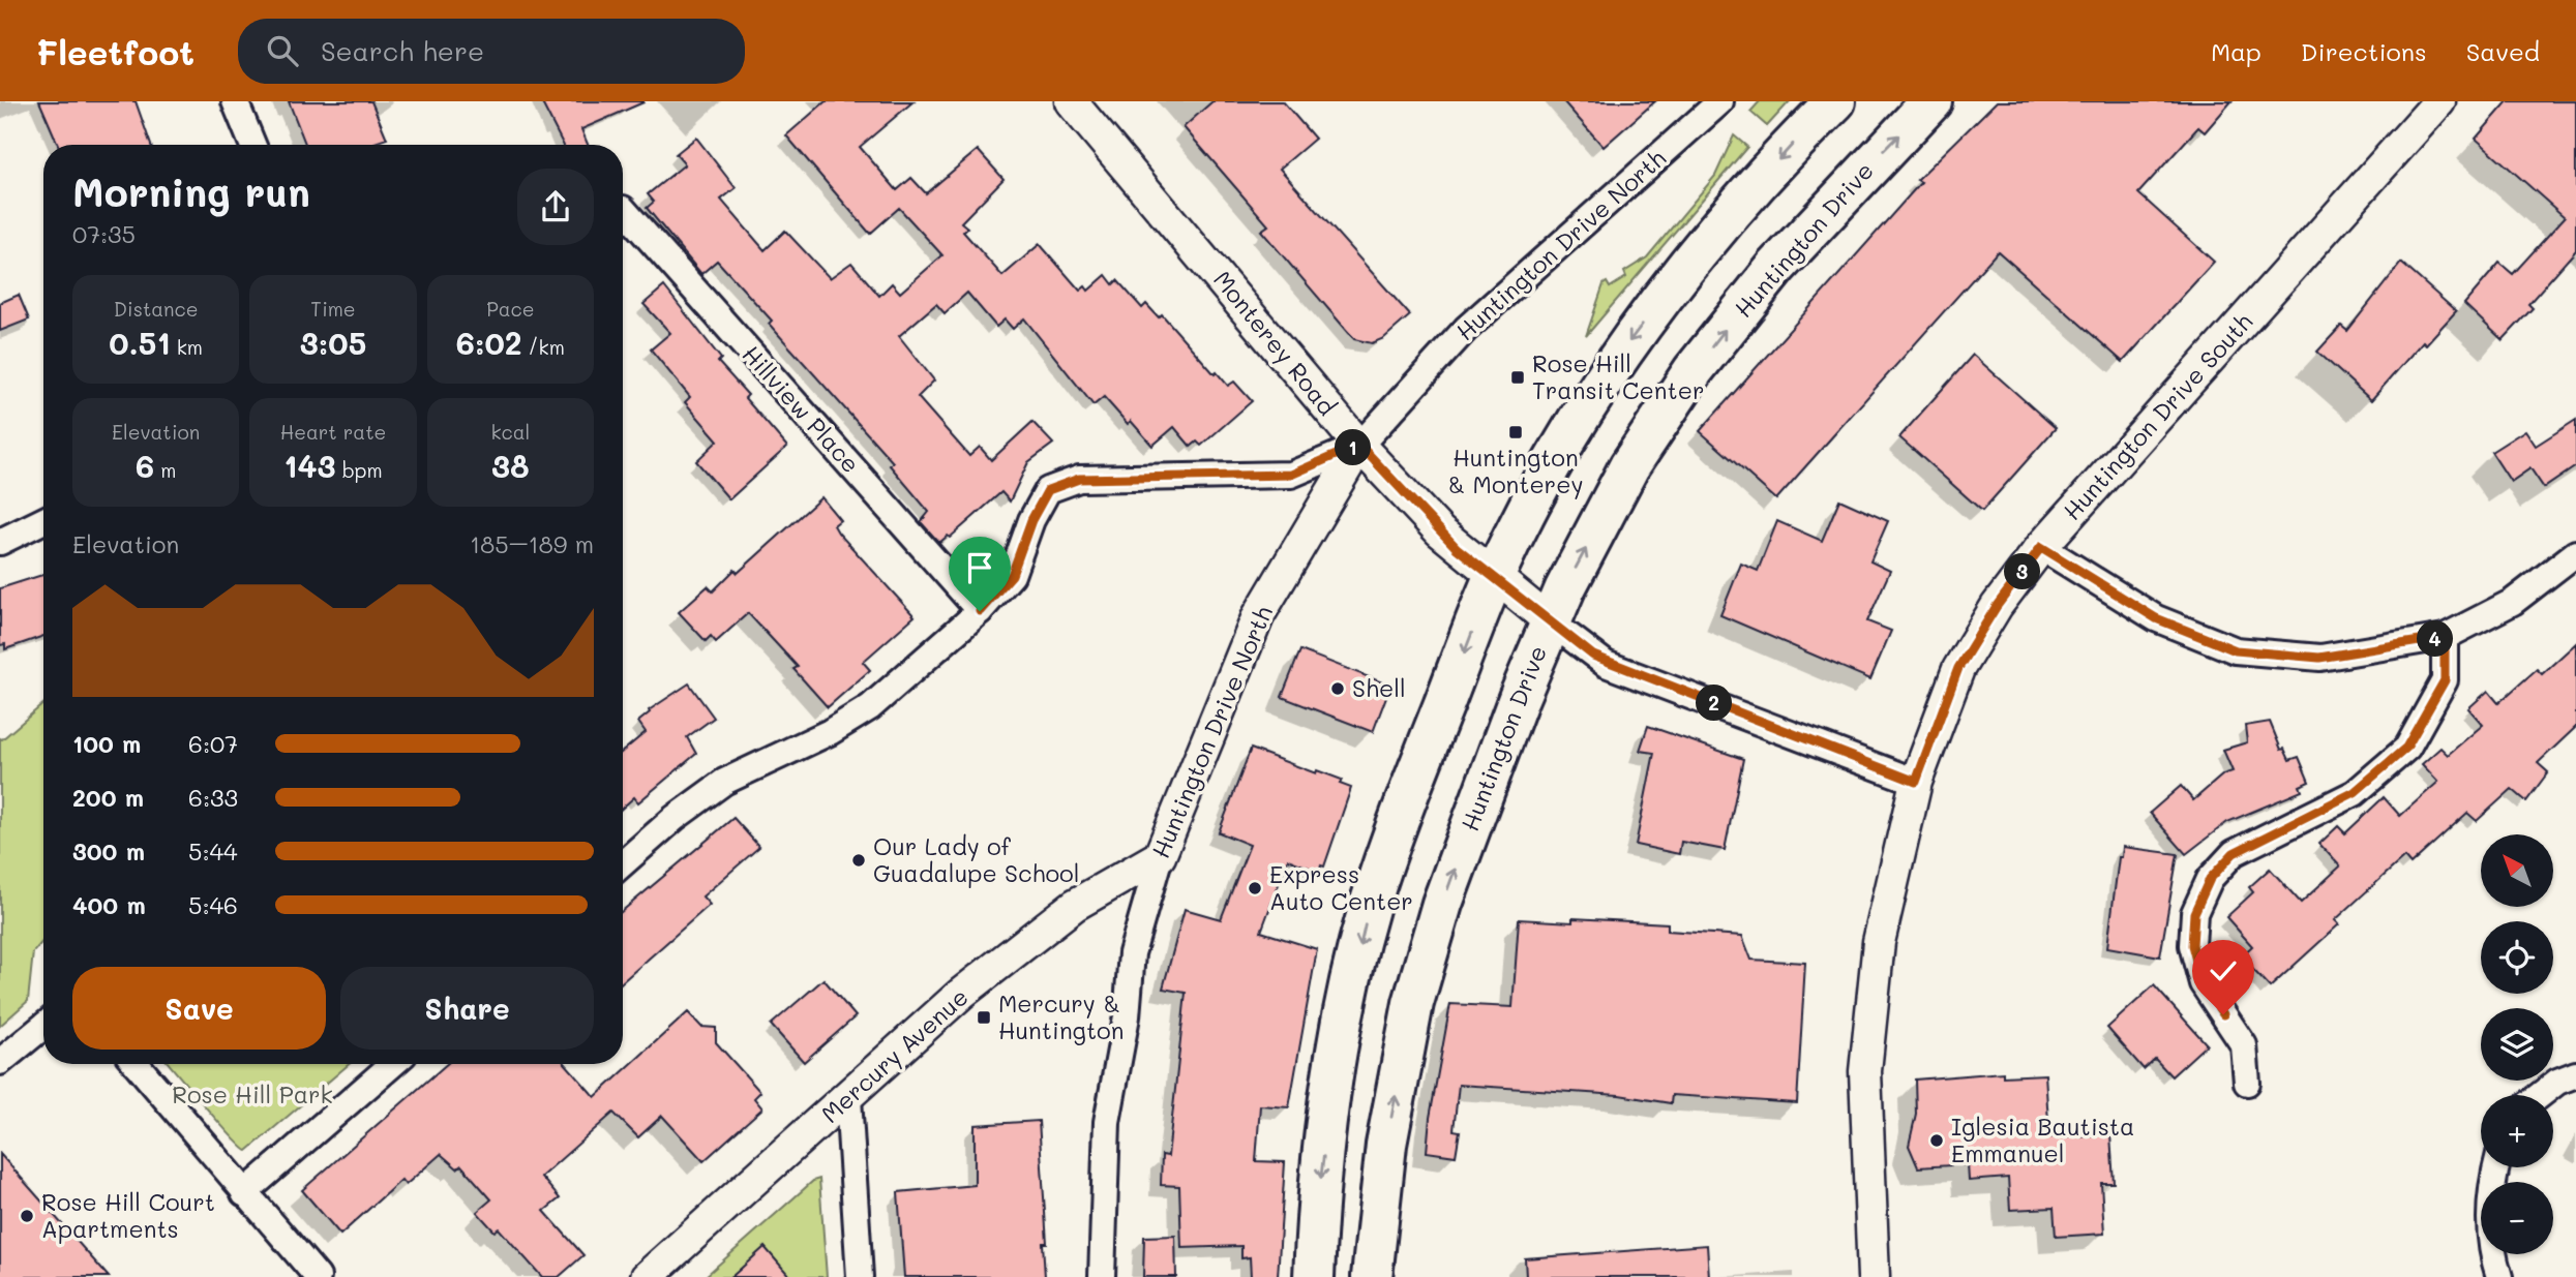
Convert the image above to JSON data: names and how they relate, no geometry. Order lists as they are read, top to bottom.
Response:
{
  "streets": {
    "main road": ["Huntington Drive"],
    "street": [
      "Huntington Drive North",
      "Monterey Road",
      "Hillview Place",
      "Huntington Drive South",
      "Mercury Avenue"
    ]
  },
  "crossings": [
    ["Huntington Drive", "Monterey Road"],
    ["Huntington Drive North", "Monterey Road"],
    ["Huntington Drive North", "Mercury Avenue"],
    ["Monterey Road", "Huntington Drive South"]
  ],
  "parks": ["Rose Hill Park"],
  "places": {
    "transit": ["Rose Hill Transit Center", "Huntington & Monterey", "Mercury & Huntington"],
    "other": [
      "Shell",
      "Our Lady of Guadalupe School",
      "Express Auto Center",
      "Iglesia Bautista Emmanuel",
      "Rose Hill Court Apartments"
    ]
  },
  "north": "top left",
  "page": {
    "header": "Fleetfoot",
    "search": "Search here",
    "nav": ["Map", "Directions", "Saved"],
    "heading": ["Morning run", "07:35"],
    "stats": [
      ["Distance", "0.51 km"],
      ["Time", "3:05"],
      ["Pace", "6:02 /km"],
      ["Elevation", "6 m"],
      ["Heart rate", "143 bpm"],
      ["kcal", "38"]
    ],
    "pins": [
      "1",
      "3",
      "4",
      "2"
    ],
    "chart": ["Elevation", "185–189 m"],
    "list": [
      {
        "name": "100 m",
        "note": "6:07"
      },
      {
        "name": "200 m",
        "note": "6:33"
      },
      {
        "name": "300 m",
        "note": "5:44"
      },
      {
        "name": "400 m",
        "note": "5:46"
      }
    ],
    "map_buttons": ["+", "−"],
    "buttons": ["Save", "Share"]
  }
}
